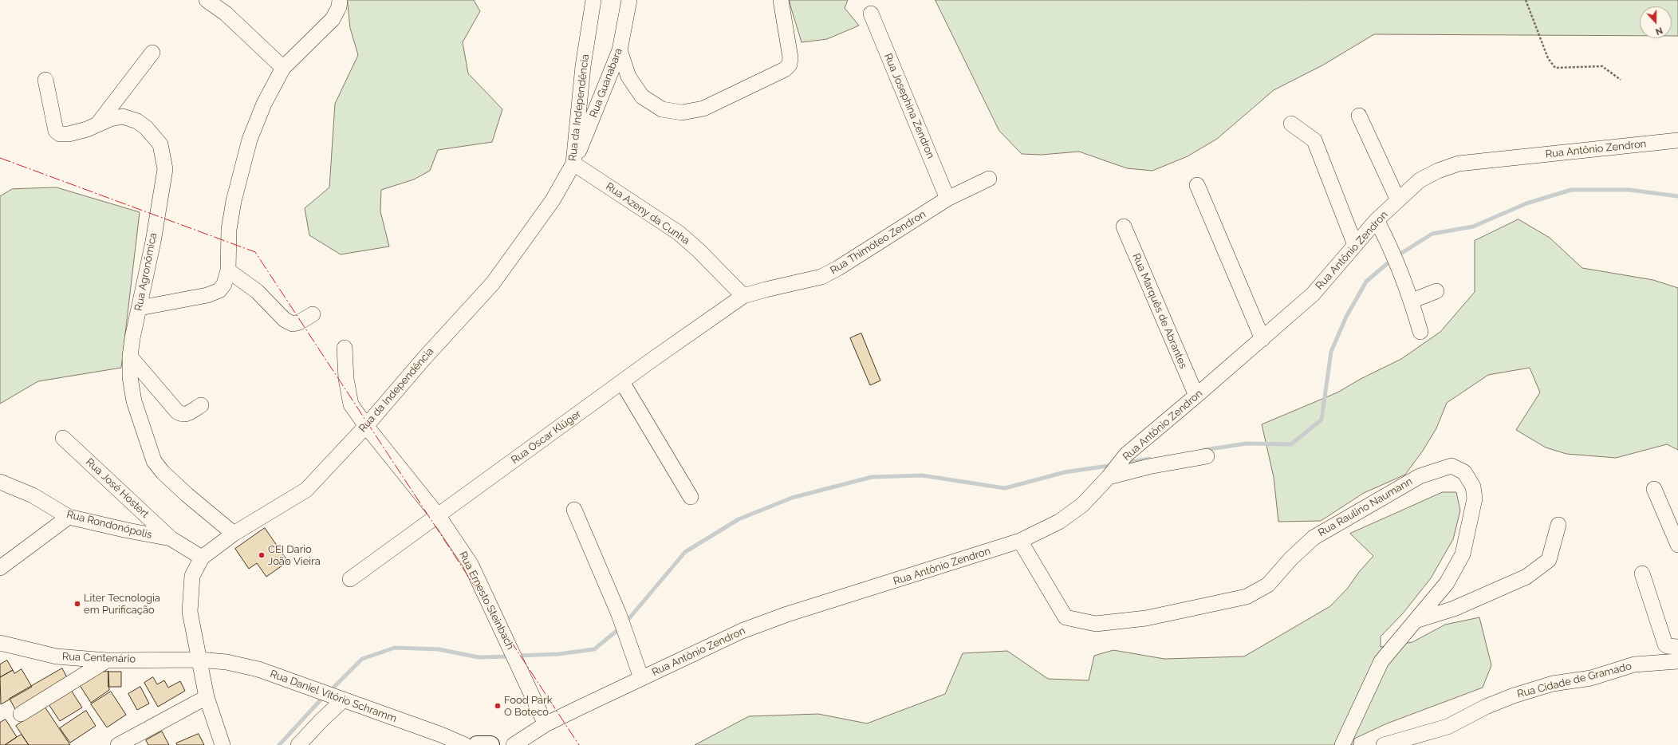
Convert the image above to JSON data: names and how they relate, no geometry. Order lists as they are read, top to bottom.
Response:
{
  "streets": {
    "street": [
      "Rua Guanabara",
      "Rua Josephina Zendron",
      "Rua da Independência",
      "Rua Antônio Zendron",
      "Rua Azeny da Cunha",
      "Rua Thimóteo Zendron",
      "Rua Agronômica",
      "Rua Marquês de Abrantes",
      "Rua Oscar Klüger",
      "Rua José Hostert",
      "Rua Raulino Naumann",
      "Rua Rondonópolis",
      "Rua Ernesto Steinbach",
      "Rua Centenário",
      "Rua Cidade de Gramado",
      "Rua Daniel Vitório Schramm"
    ]
  },
  "crossings": [
    ["Rua Guanabara", "Rua da Independência"],
    ["Rua Guanabara", "Rua Azeny da Cunha"],
    ["Rua Josephina Zendron", "Rua Thimóteo Zendron"],
    ["Rua da Independência", "Rua Azeny da Cunha"],
    ["Rua da Independência", "Rua Agronômica"],
    ["Rua da Independência", "Rua Rondonópolis"],
    ["Rua da Independência", "Rua Ernesto Steinbach"],
    ["Rua da Independência", "Rua Centenário"],
    ["Rua da Independência", "Rua Daniel Vitório Schramm"],
    ["Rua Antônio Zendron", "Rua Marquês de Abrantes"],
    ["Rua Antônio Zendron", "Rua Raulino Naumann"],
    ["Rua Antônio Zendron", "Rua Ernesto Steinbach"],
    ["Rua Azeny da Cunha", "Rua Thimóteo Zendron"],
    ["Rua Azeny da Cunha", "Rua Oscar Klüger"],
    ["Rua Thimóteo Zendron", "Rua Oscar Klüger"],
    ["Rua Oscar Klüger", "Rua Ernesto Steinbach"],
    ["Rua José Hostert", "Rua Rondonópolis"],
    ["Rua Centenário", "Rua Daniel Vitório Schramm"]
  ],
  "places": ["CEI Dario João Vieira", "Liter Tecnologia em Purificação", "Food Park O Boteco"],
  "north": "bottom"
}
